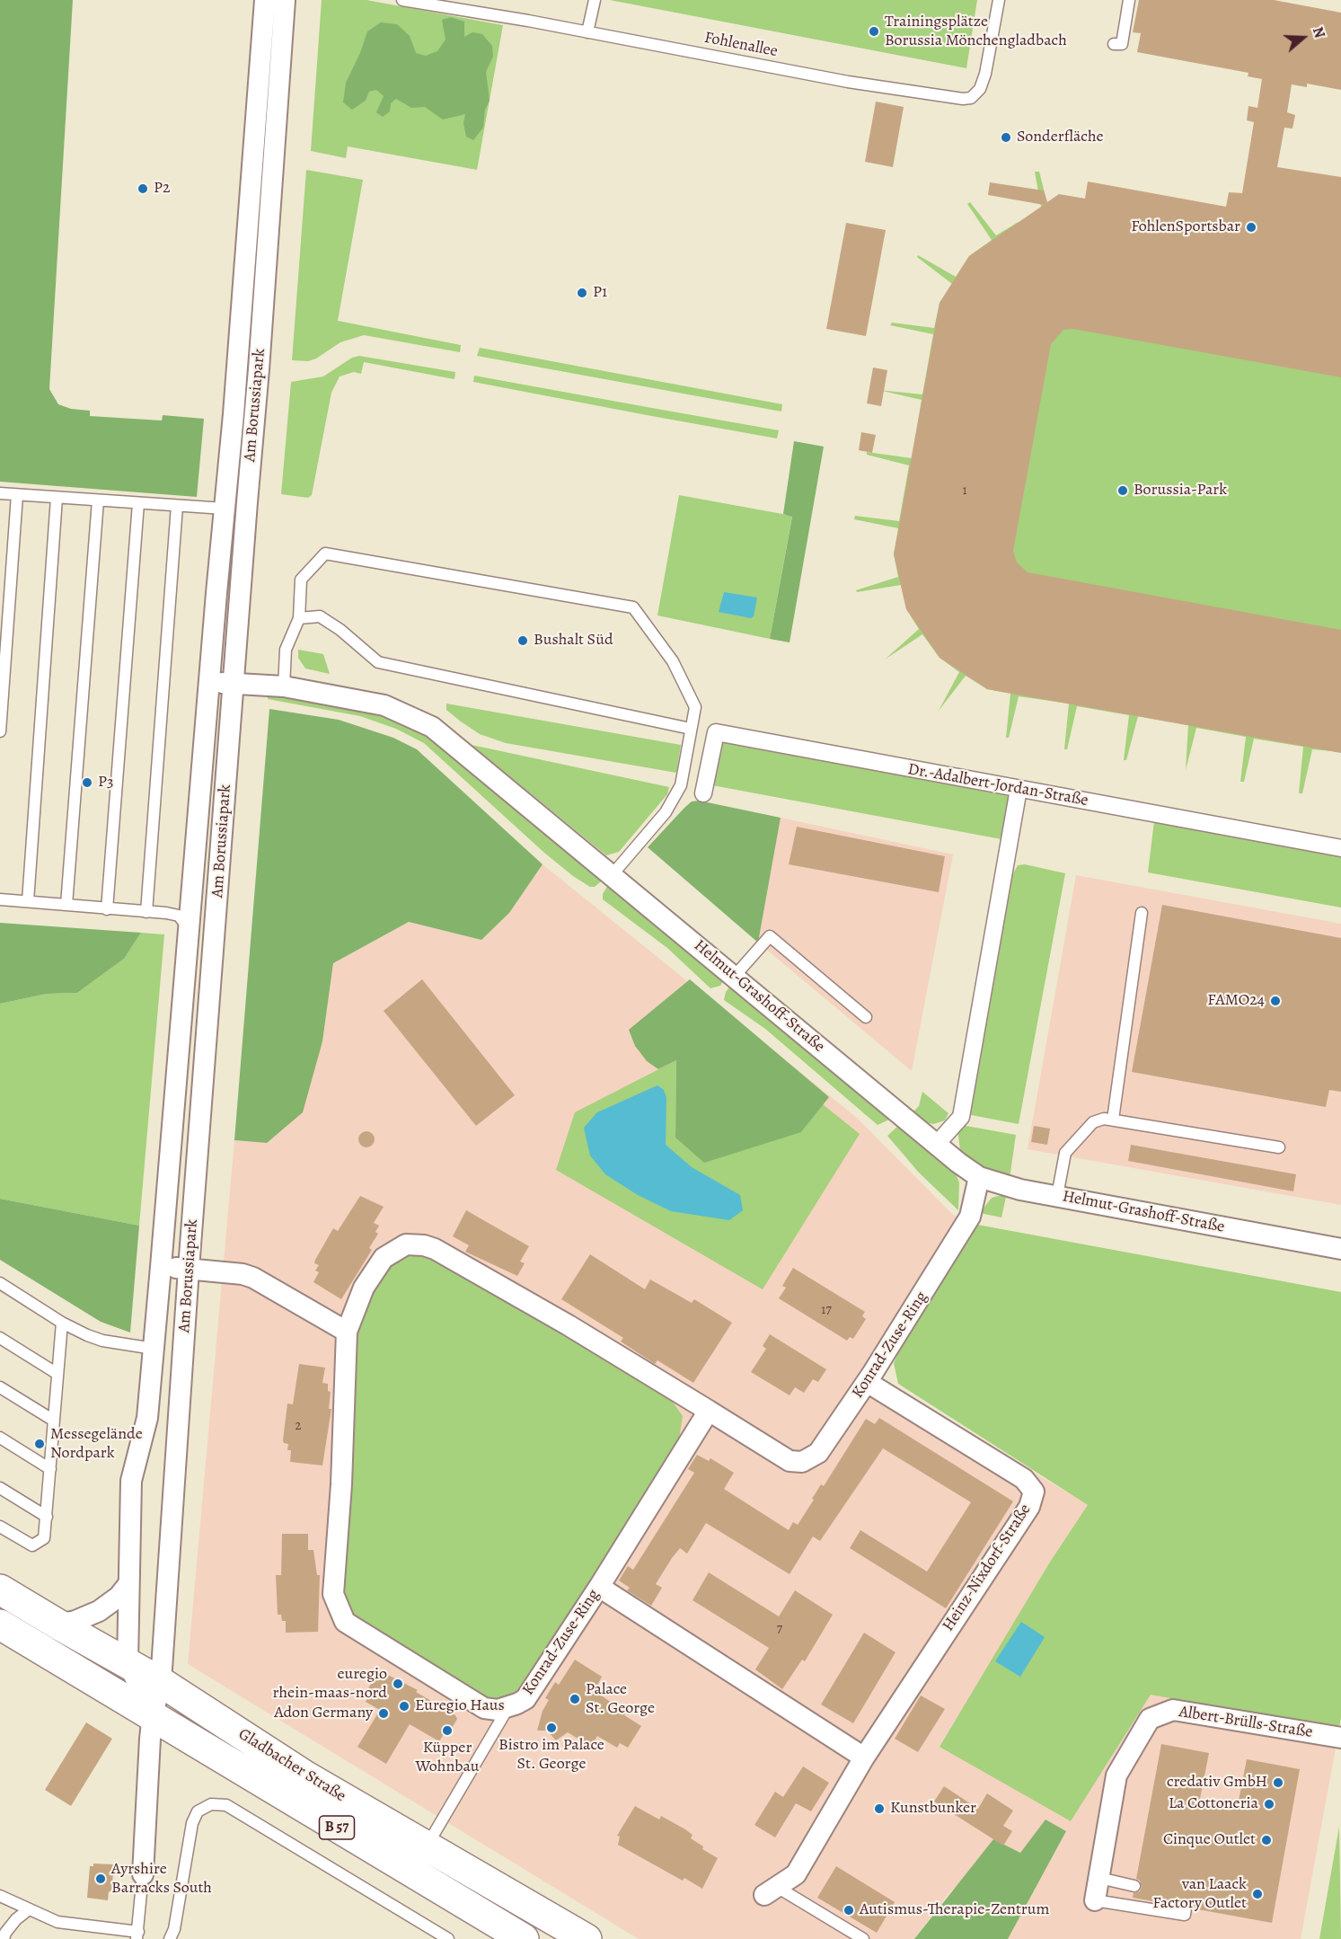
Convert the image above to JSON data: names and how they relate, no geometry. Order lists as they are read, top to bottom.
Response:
{
  "streets": {
    "main road": ["Gladbacher Straße", "B 57"],
    "street": [
      "Am Borussiapark",
      "Dr.-Adalbert-Jordan-Straße",
      "Helmut-Grashoff-Straße",
      "Konrad-Zuse-Ring",
      "Heinz-Nixdorf-Straße",
      "Albert-Brülls-Straße"
    ],
    "lane": ["Fohlenallee"]
  },
  "crossings": [
    ["Am Borussiapark", "Helmut-Grashoff-Straße"],
    ["Am Borussiapark", "Gladbacher Straße"],
    ["Helmut-Grashoff-Straße", "Konrad-Zuse-Ring"],
    ["Konrad-Zuse-Ring", "Heinz-Nixdorf-Straße"]
  ],
  "places": [
    "Trainingsplätze Borussia Mönchengladbach",
    "Sonderfläche",
    "P2",
    "FohlenSportsbar",
    "P1",
    "Borussia-Park",
    "Bushalt Süd",
    "P3",
    "FAMO24",
    "Messegelände Nordpark",
    "euregio rhein-maas-nord",
    "Palace St. George",
    "Euregio Haus",
    "Adon Germany",
    "Bistro im Palace St. George",
    "Küpper Wohnbau",
    "credativ GmbH",
    "La Cottoneria",
    "Kunstbunker",
    "Cinque Outlet",
    "Ayrshire Barracks South",
    "van Laack Factory Outlet",
    "Autismus-Therapie-Zentrum"
  ],
  "house_numbers": [
    "1",
    "17",
    "2",
    "7"
  ],
  "north": "right"
}
